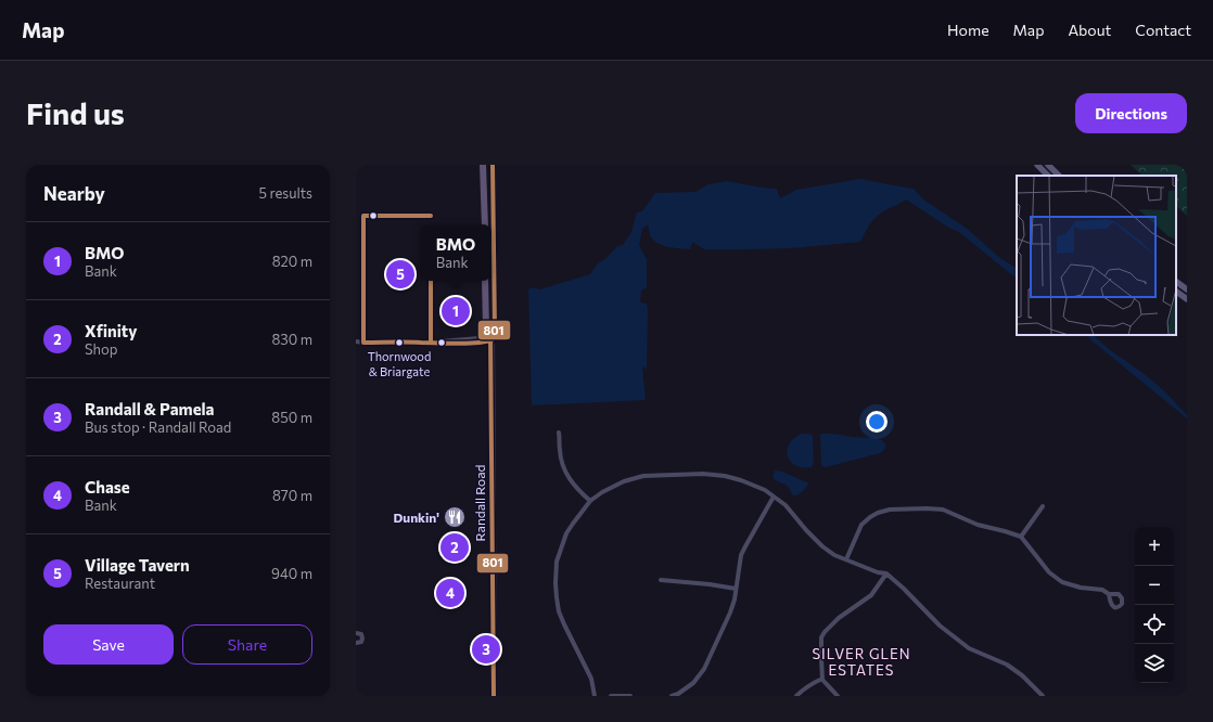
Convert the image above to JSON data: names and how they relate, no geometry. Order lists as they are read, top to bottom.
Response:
{
  "streets": {
    "main road": ["Randall Road"]
  },
  "districts": ["SILVER GLEN ESTATES"],
  "places": {
    "other": ["Thornwood & Briargate"],
    "restaurant": ["Dunkin'"]
  },
  "lines": ["transit line 801"],
  "page": {
    "header": "Map",
    "nav": [
      "Home",
      "Map",
      "About",
      "Contact"
    ],
    "buttons": [
      "Directions",
      ["Save", "Share"]
    ],
    "title": "Find us",
    "heading": ["Nearby", "5 results"],
    "list": [
      {
        "mark": "1",
        "name": "BMO",
        "note": "Bank",
        "value": "820 m"
      },
      {
        "mark": "2",
        "name": "Xfinity",
        "note": "Shop",
        "value": "830 m"
      },
      {
        "mark": "3",
        "name": "Randall & Pamela",
        "note": "Bus stop · Randall Road",
        "value": "850 m"
      },
      {
        "mark": "4",
        "name": "Chase",
        "note": "Bank",
        "value": "870 m"
      },
      {
        "mark": "5",
        "name": "Village Tavern",
        "note": "Restaurant",
        "value": "940 m"
      }
    ],
    "popup": ["BMO", "Bank"],
    "pins": [
      "5",
      "1",
      "2",
      "4",
      "3"
    ],
    "map_buttons": ["+", "−"]
  }
}
